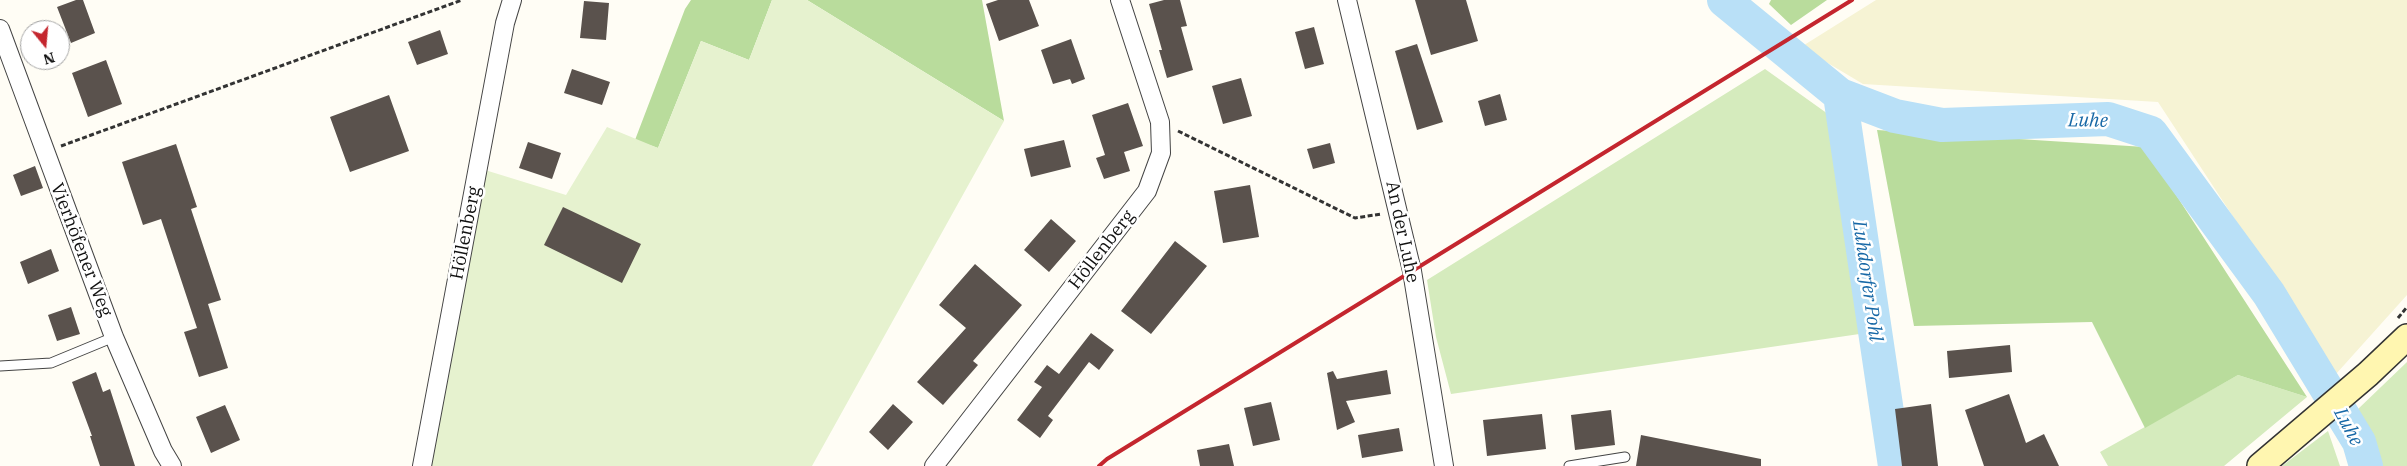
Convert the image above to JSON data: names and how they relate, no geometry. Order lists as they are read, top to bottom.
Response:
{
  "streets": {
    "street": ["An der Luhe", "Höllenberg", "Vierhöfener Weg"]
  },
  "water": ["Luhe", "Luhdorfer Pohl"],
  "north": "bottom"
}
